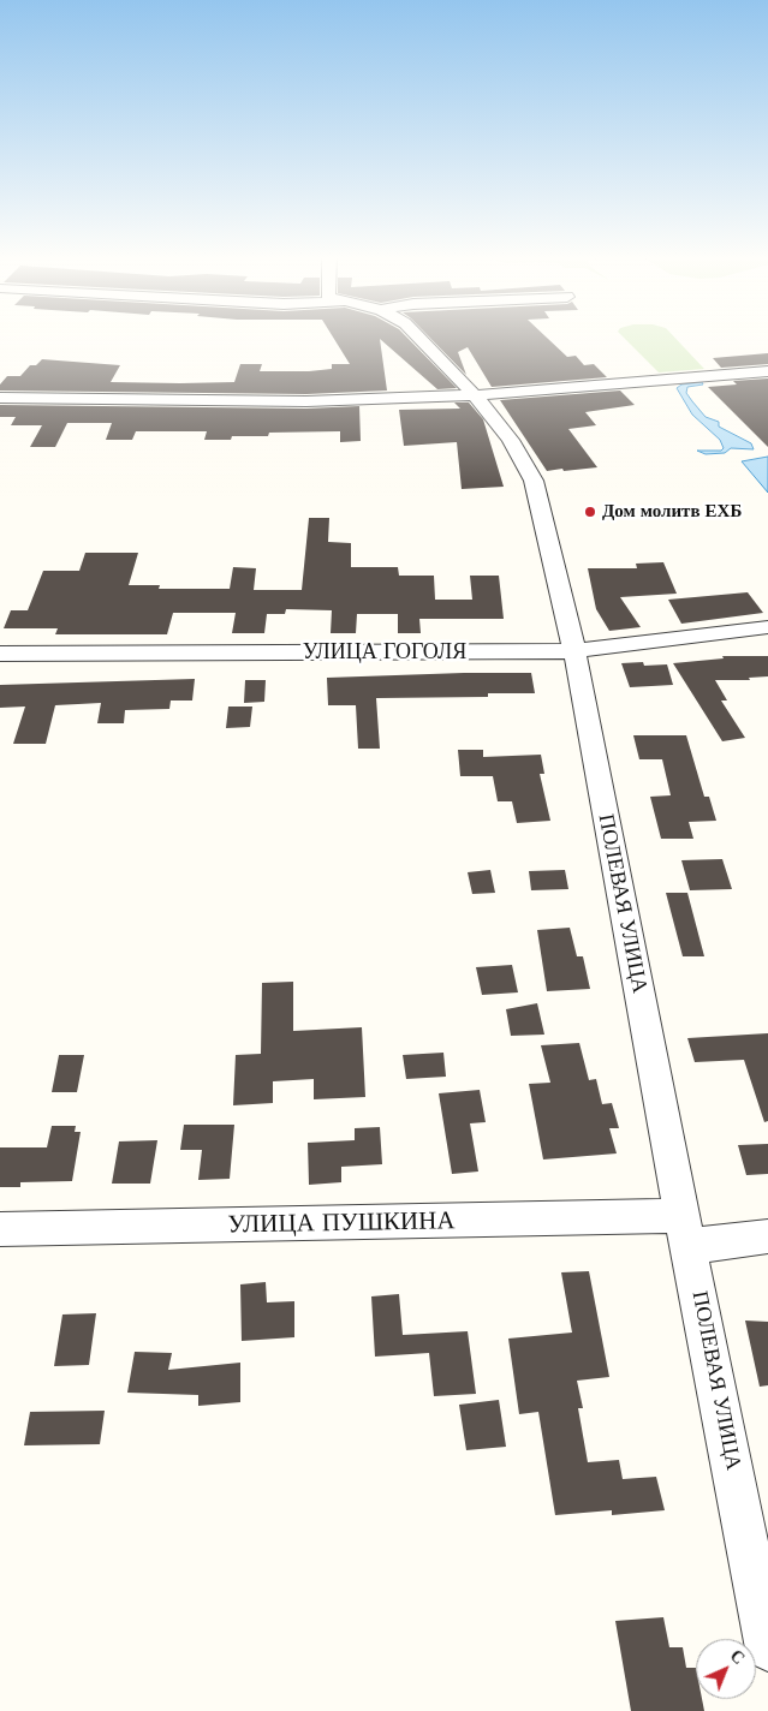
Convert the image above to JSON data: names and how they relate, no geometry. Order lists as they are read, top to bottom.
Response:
{
  "streets": {
    "street": ["УЛИЦА ГОГОЛЯ", "ПОЛЕВАЯ УЛИЦА", "УЛИЦА ПУШКИНА"]
  },
  "crossings": [
    ["УЛИЦА ГОГОЛЯ", "ПОЛЕВАЯ УЛИЦА"],
    ["ПОЛЕВАЯ УЛИЦА", "УЛИЦА ПУШКИНА"]
  ],
  "places": ["Дом молитв ЕХБ"],
  "north": "top right"
}
